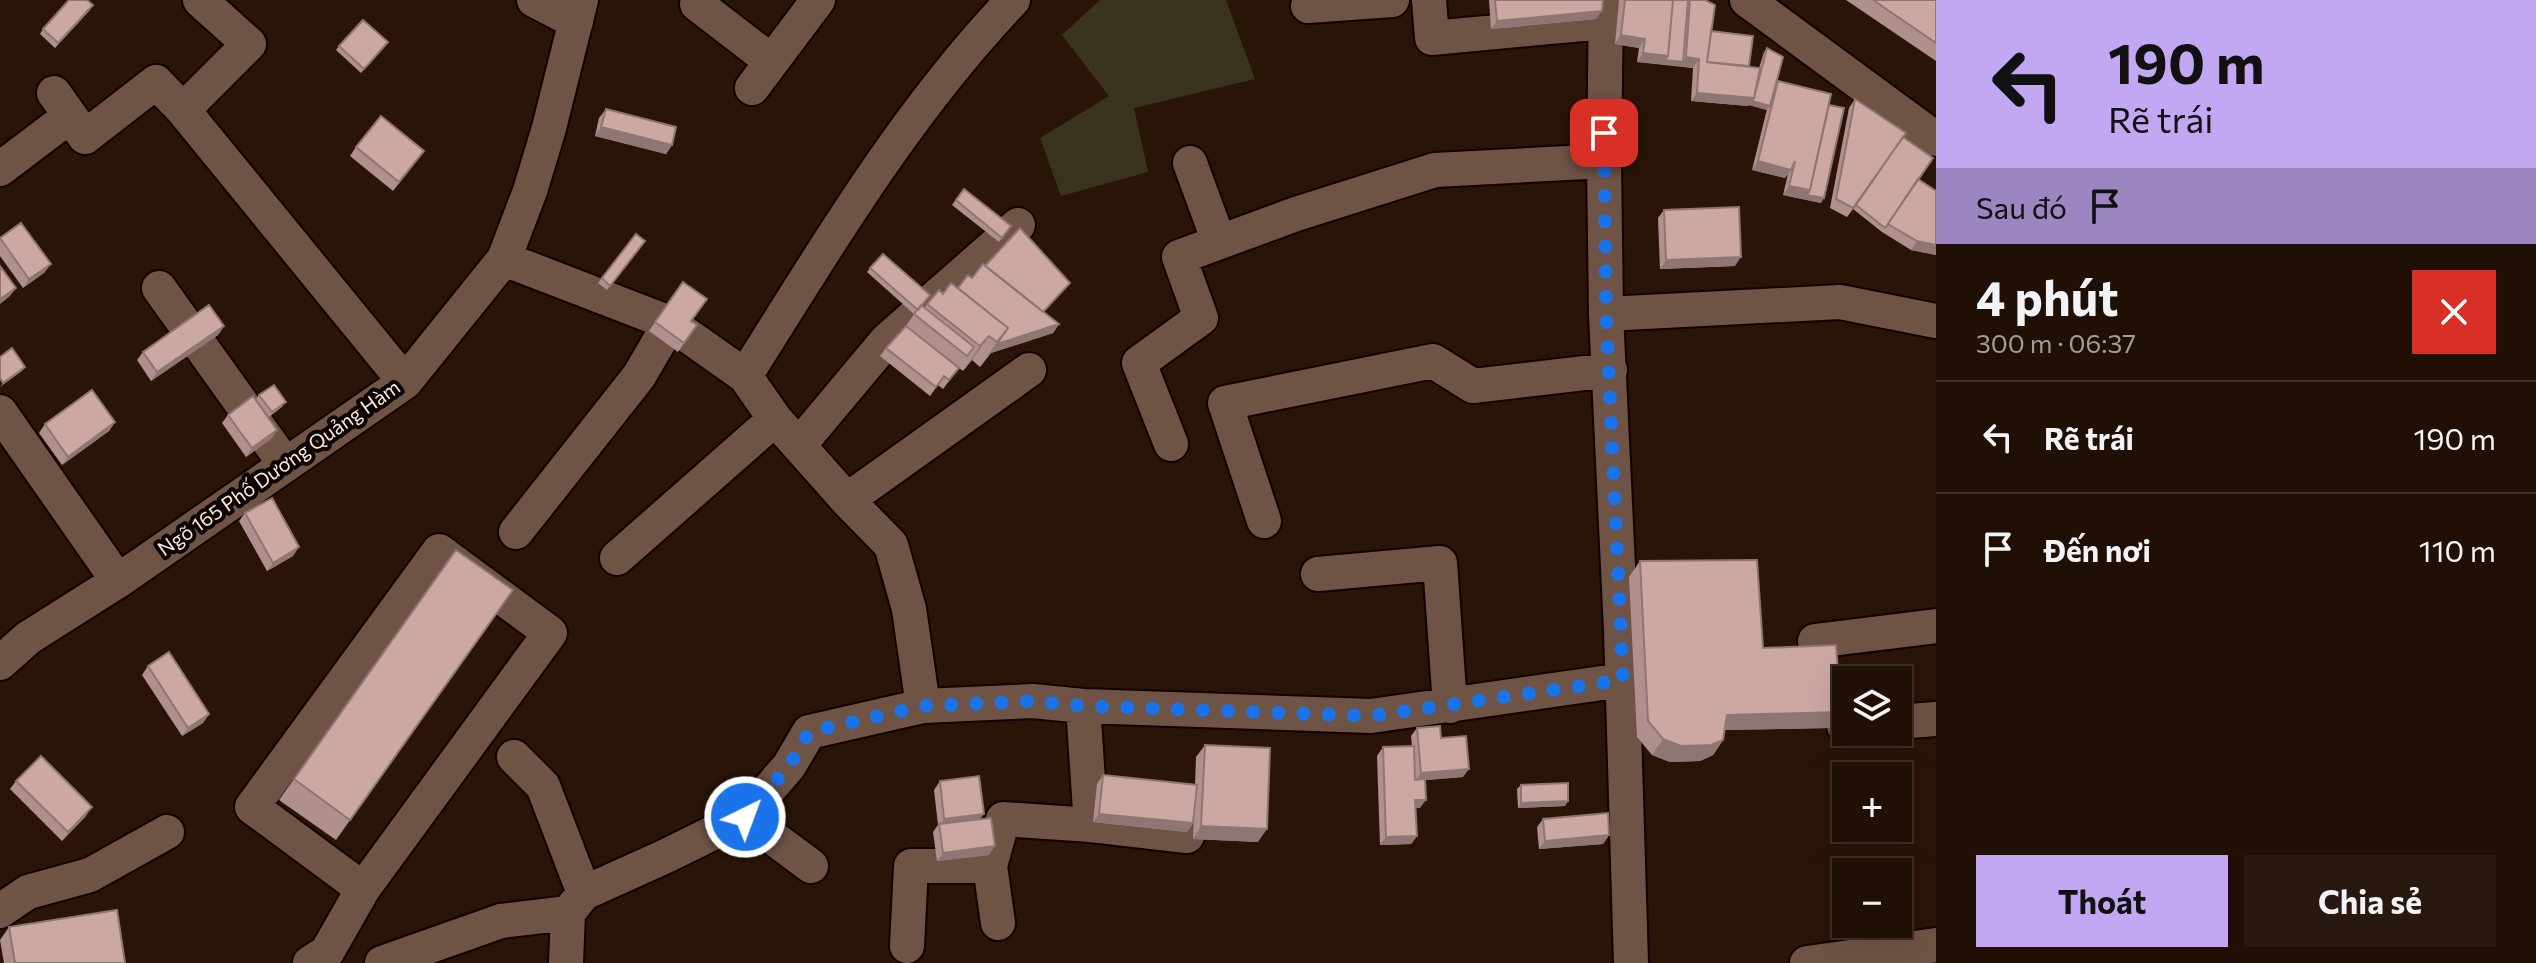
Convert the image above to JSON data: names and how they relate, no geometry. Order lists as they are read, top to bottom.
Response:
{
  "streets": {
    "street": ["Ngõ 165 Phố Dương Quảng Hàm"]
  },
  "page": {
    "turn": ["190 m", "Rẽ trái"],
    "then": "Sau đó",
    "heading": ["4 phút", "300 m · 06:37"],
    "list": [
      {
        "name": "Rẽ trái",
        "value": "190 m"
      },
      {
        "name": "Đến nơi",
        "value": "110 m"
      }
    ],
    "map_buttons": ["+", "−"],
    "buttons": ["Thoát", "Chia sẻ"]
  }
}
